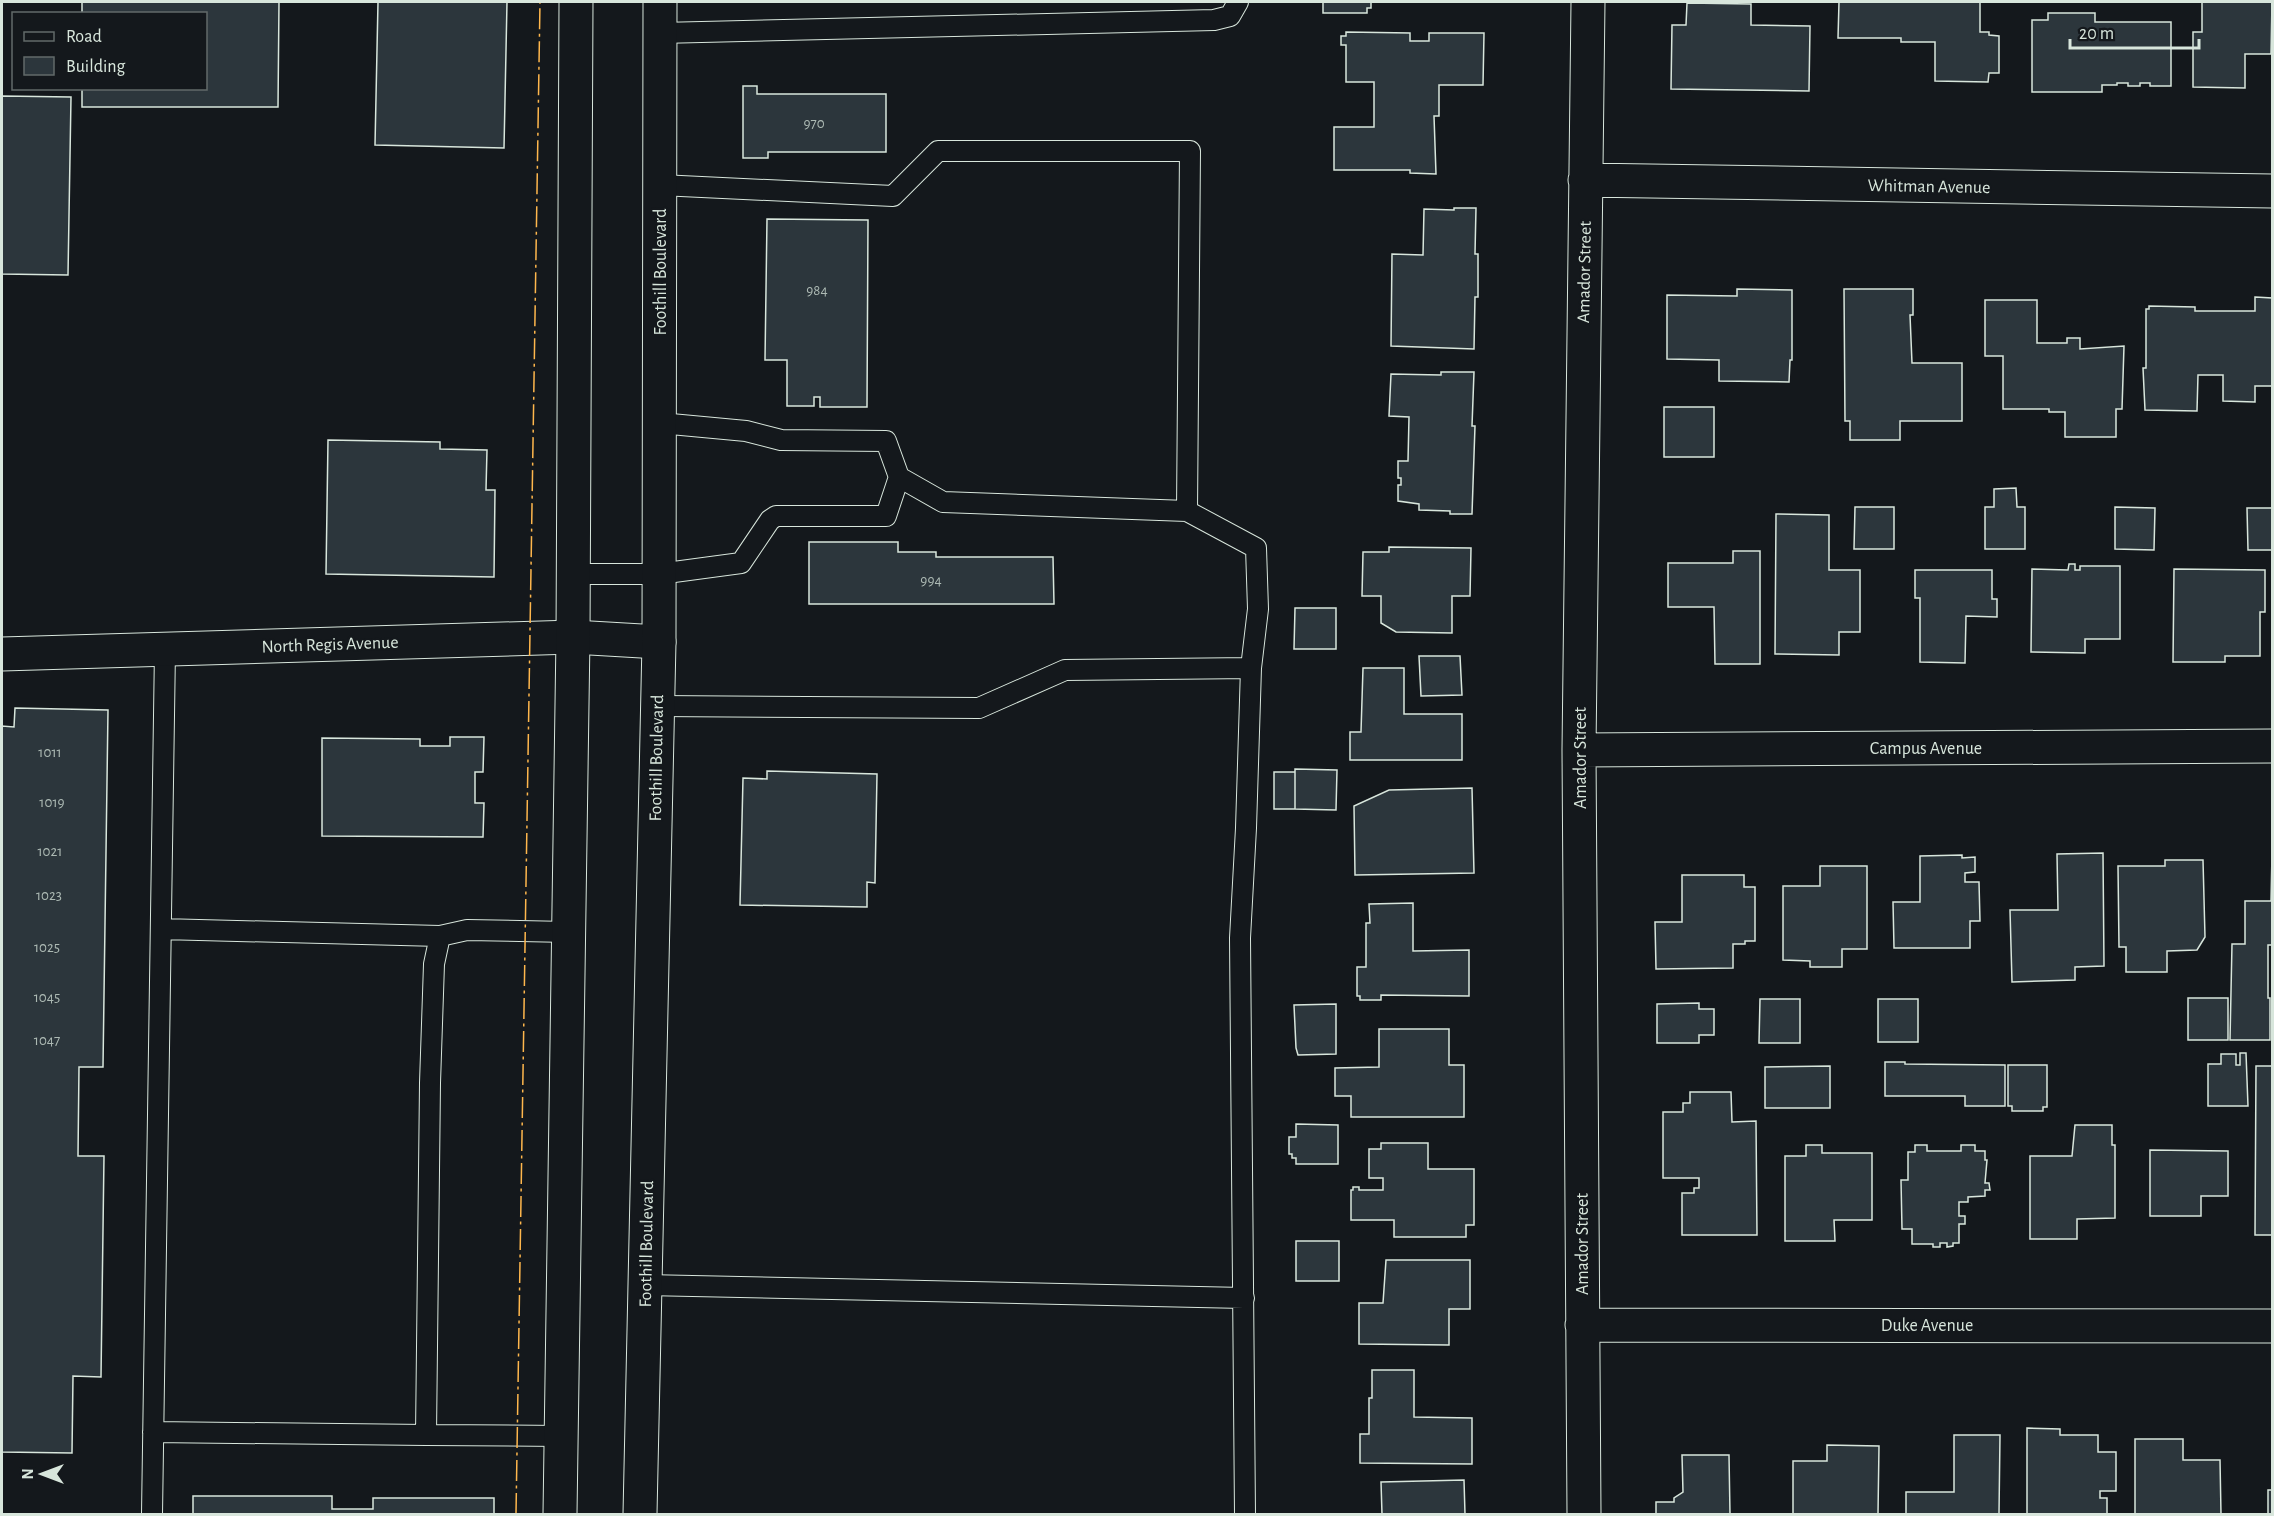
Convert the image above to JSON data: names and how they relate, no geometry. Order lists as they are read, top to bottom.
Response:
{
  "streets": {
    "street": [
      "Whitman Avenue",
      "Foothill Boulevard",
      "Amador Street",
      "North Regis Avenue",
      "Campus Avenue",
      "Duke Avenue"
    ]
  },
  "crossings": [
    ["Whitman Avenue", "Amador Street"],
    ["Foothill Boulevard", "North Regis Avenue"],
    ["Amador Street", "Campus Avenue"],
    ["Amador Street", "Duke Avenue"]
  ],
  "house_numbers": [
    "970",
    "984",
    "994",
    "1011",
    "1019",
    "1021",
    "1023",
    "1025",
    "1045",
    "1047"
  ],
  "legend": ["Road", "Building"],
  "scale_bar": "20 m",
  "north": "left"
}
